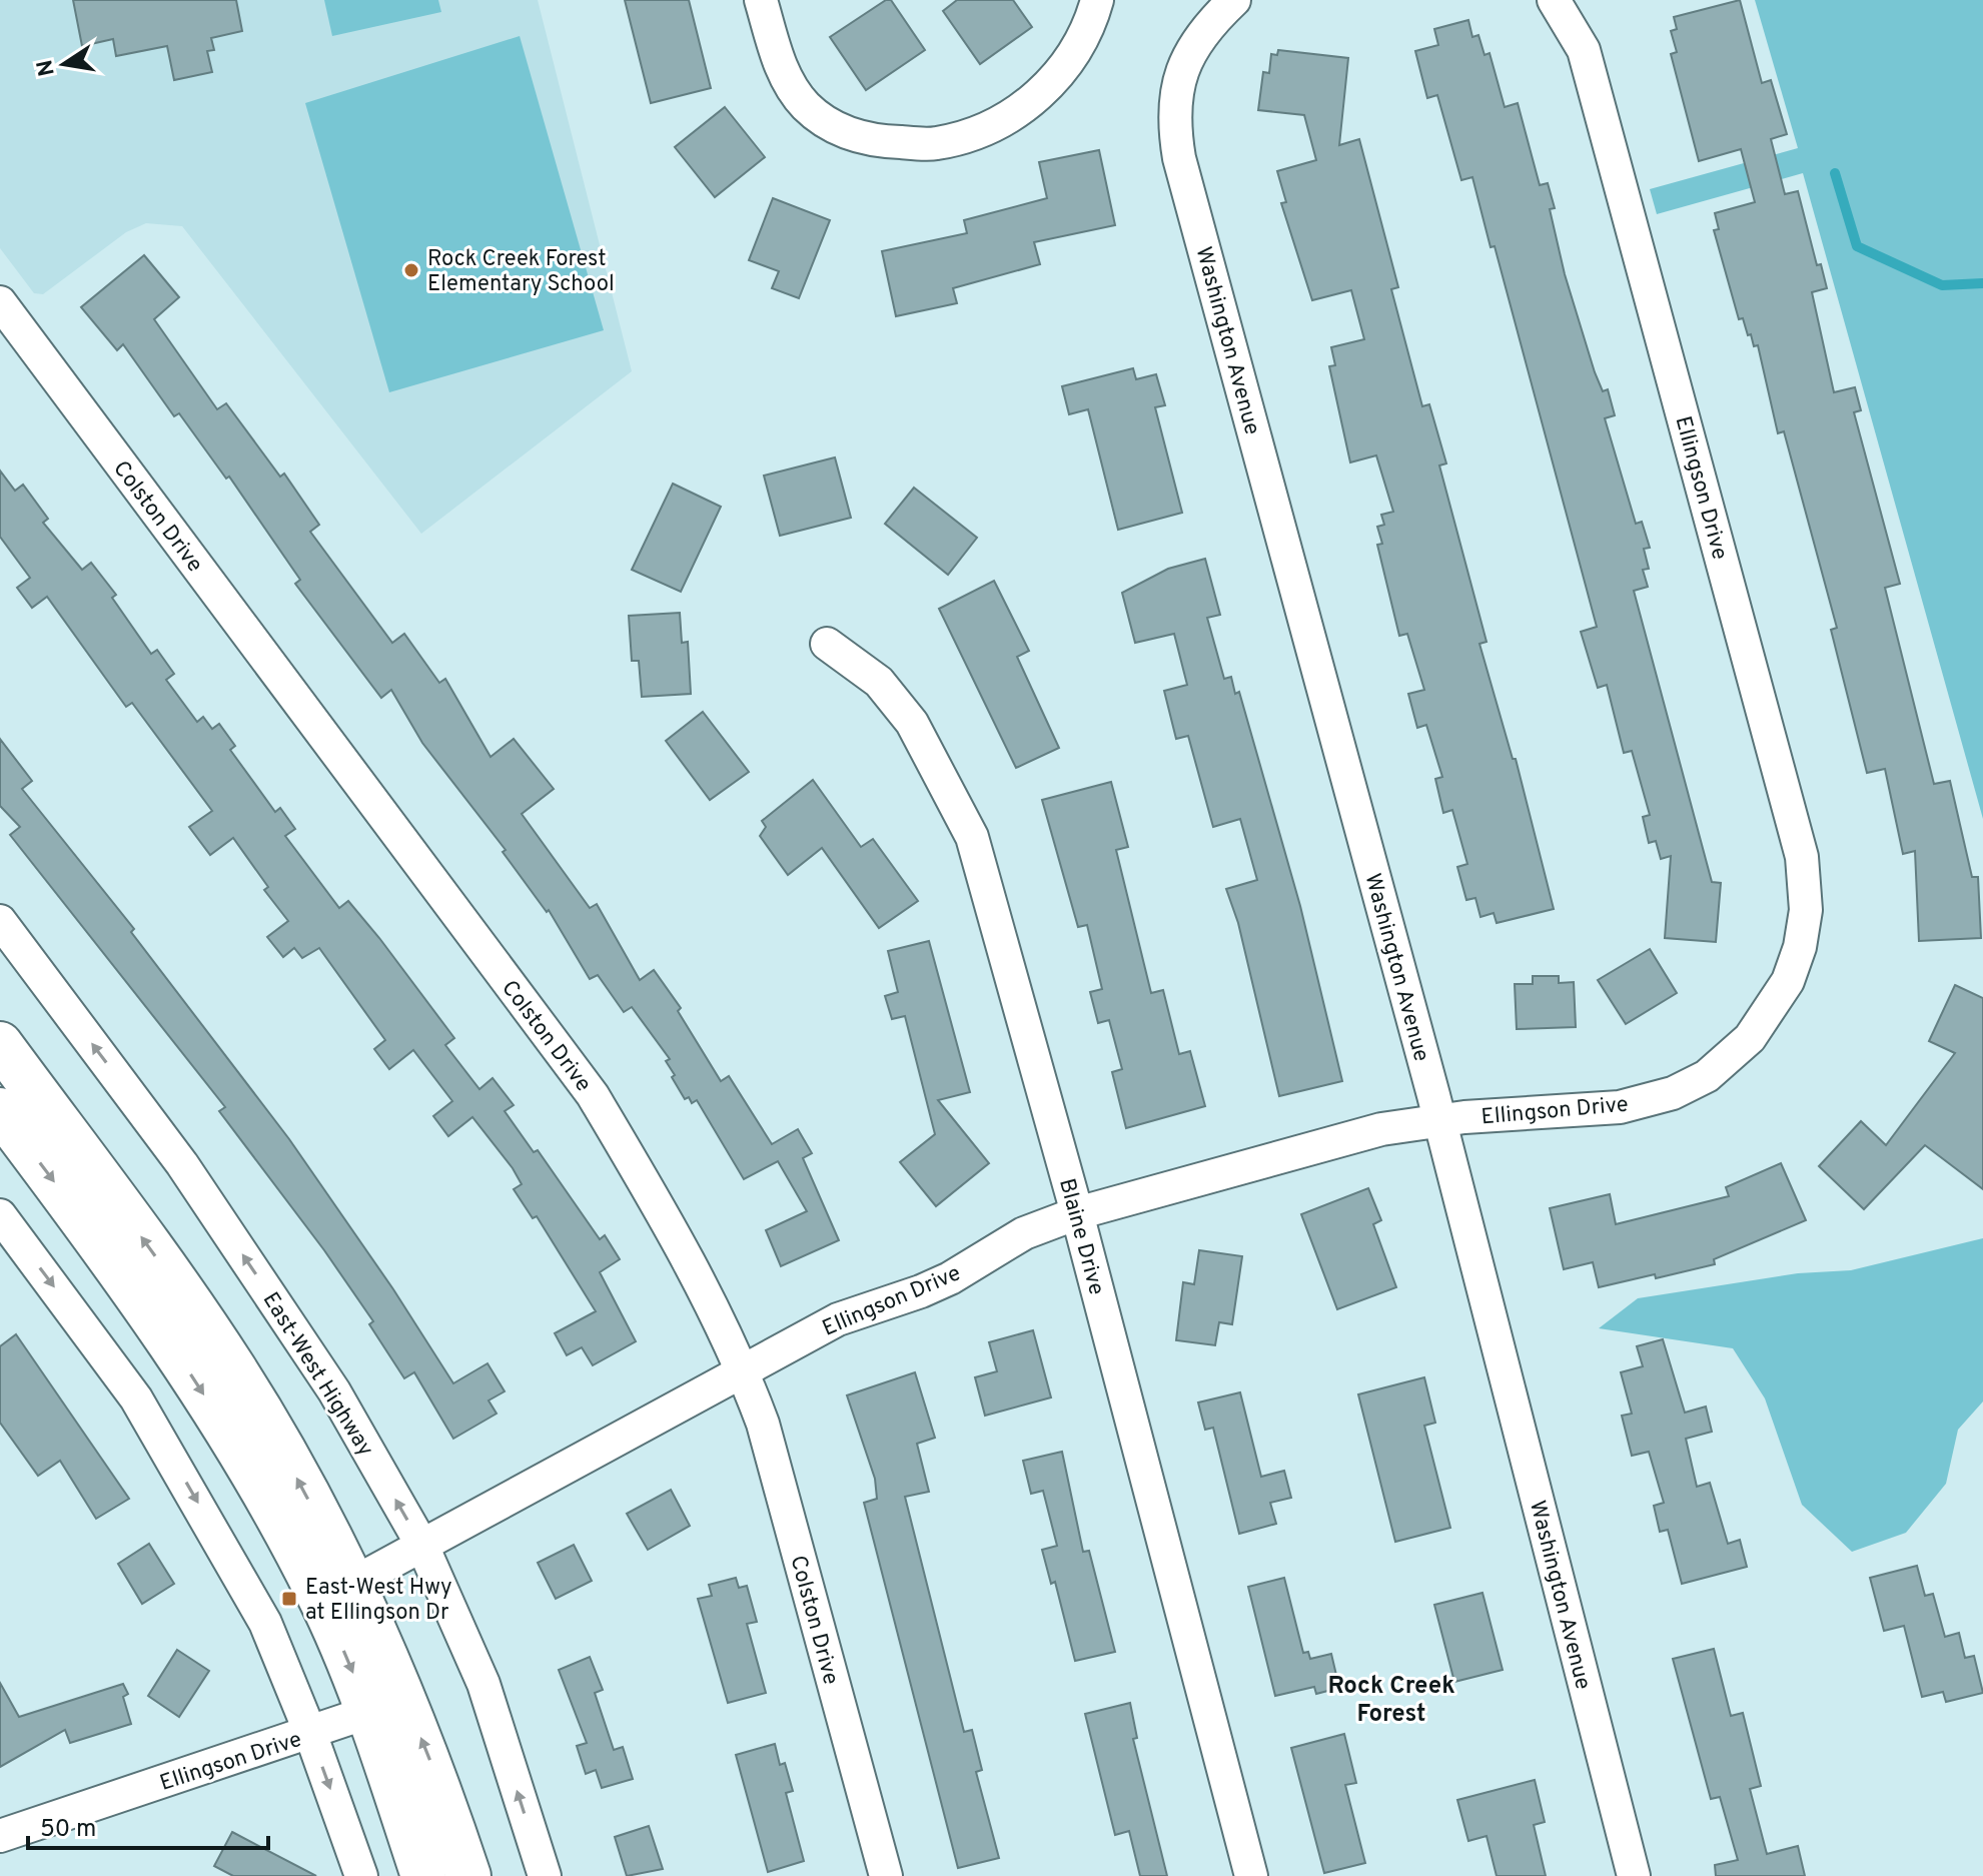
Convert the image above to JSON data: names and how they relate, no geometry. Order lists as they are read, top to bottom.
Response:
{
  "streets": {
    "street": [
      "Washington Avenue",
      "Ellingson Drive",
      "Colston Drive",
      "Blaine Drive",
      "East-West Highway"
    ]
  },
  "crossings": [
    ["Washington Avenue", "Ellingson Drive"],
    ["Ellingson Drive", "Colston Drive"],
    ["Ellingson Drive", "Blaine Drive"],
    ["Ellingson Drive", "East-West Highway"]
  ],
  "districts": ["Rock Creek Forest"],
  "places": {
    "other": ["Rock Creek Forest Elementary School"],
    "transit": ["East-West Hwy at Ellingson Dr"]
  },
  "scale_bar": "50 m",
  "north": "left"
}
